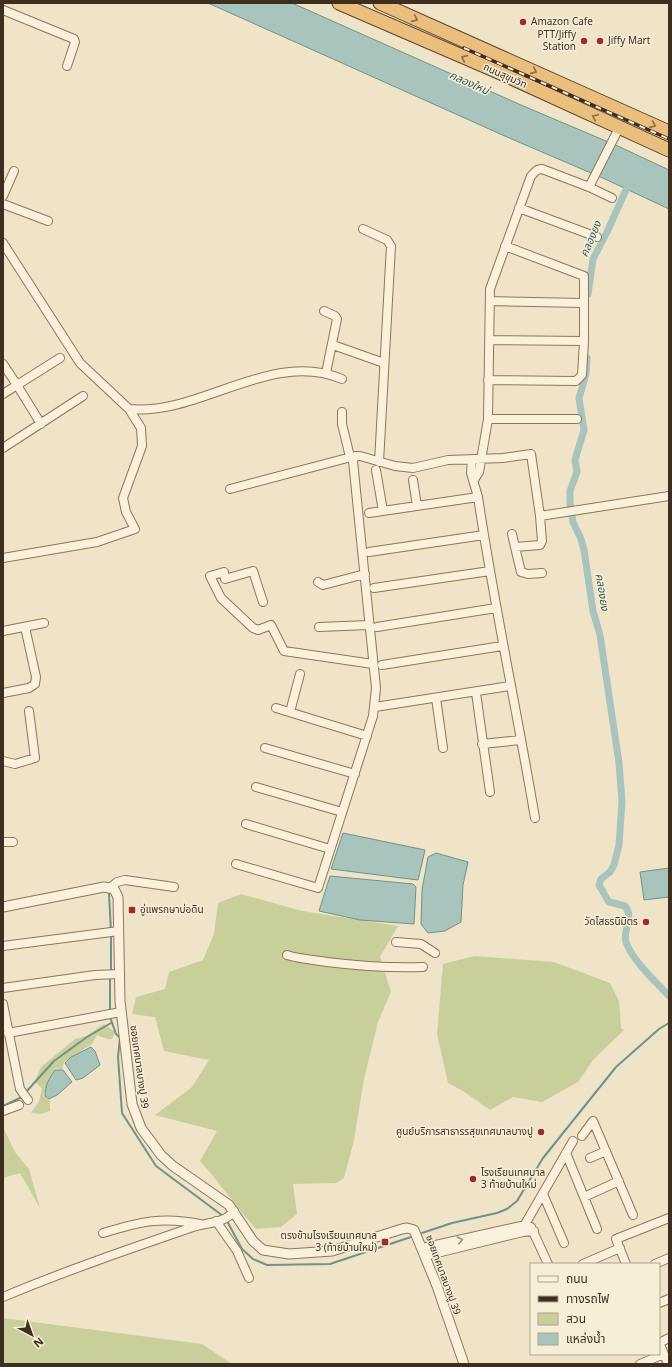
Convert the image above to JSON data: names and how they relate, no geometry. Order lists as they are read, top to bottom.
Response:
{
  "streets": {
    "highway": ["ถนนสุขุมวิท"],
    "street": ["ซอยเทศบาลบางปู 39"]
  },
  "water": ["คลองใหม่", "คลองยง"],
  "places": {
    "other": [
      "Amazon Cafe",
      "PTT/Jiffy Station",
      "Jiffy Mart",
      "วัดโสธรนิมิตร",
      "ศูนย์บริการสาธารรสุขเทศบาลบางปู",
      "โรงเรียนเทศบาล 3 ท้ายบ้านใหม่"
    ],
    "transit": ["อู่แพรกษาบ่อดิน", "ตรงข้ามโรงเรียนเทศบาล 3 (ท้ายบ้านใหม่)"]
  },
  "legend": [
    "ถนน",
    "ทางรถไฟ",
    "สวน",
    "แหล่งน้ำ"
  ],
  "north": "bottom right"
}
